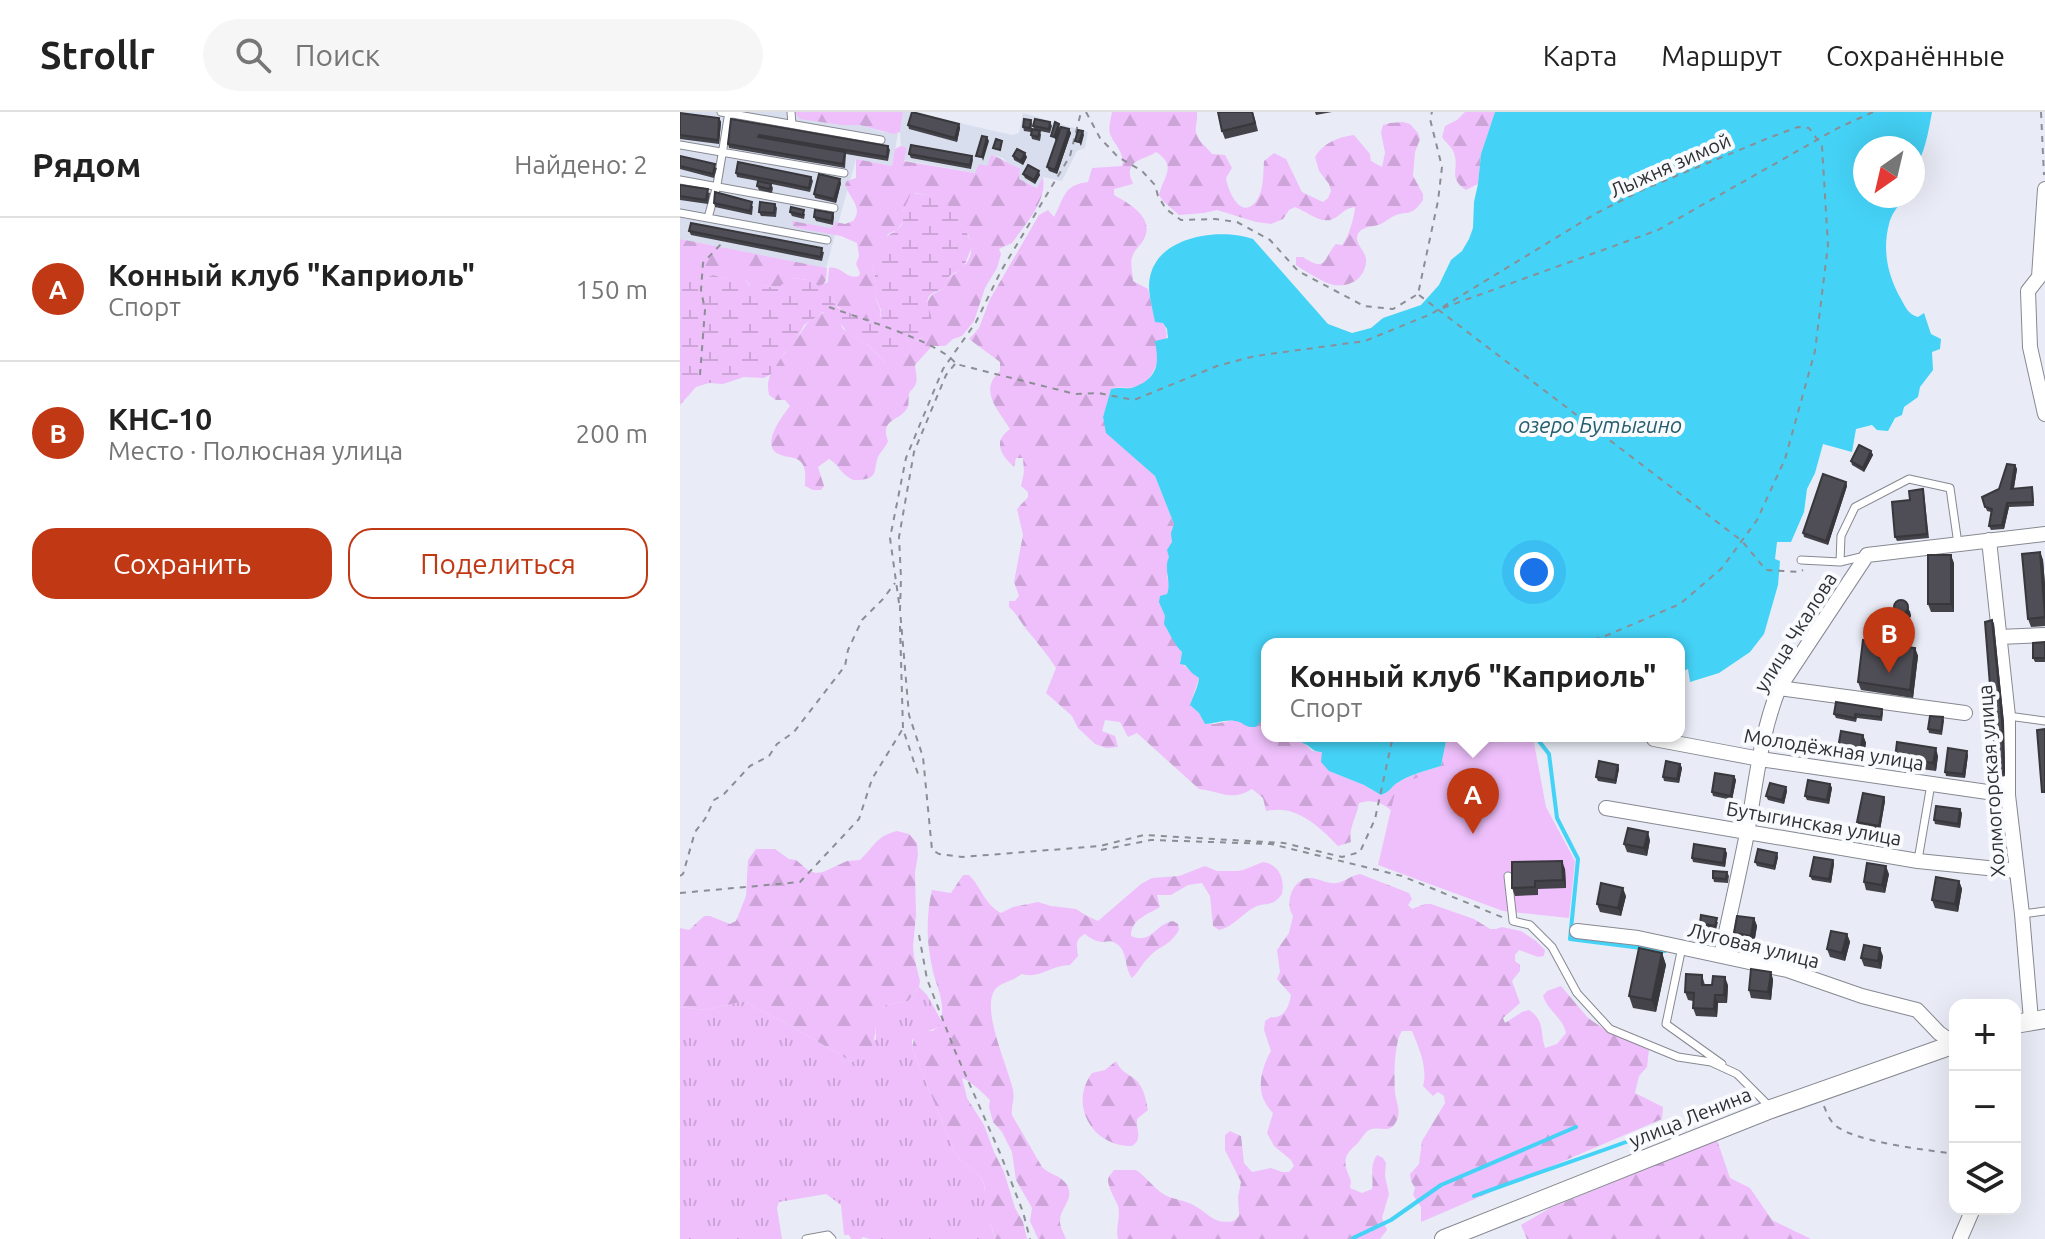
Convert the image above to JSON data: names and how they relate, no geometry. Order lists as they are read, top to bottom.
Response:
{
  "streets": {
    "street": [
      "улица Чкалова",
      "Молодёжная улица",
      "Холмогорская улица",
      "Бутыгинская улица",
      "Луговая улица",
      "улица Ленина"
    ],
    "path": ["Лыжня зимой"]
  },
  "crossings": [
    ["улица Чкалова", "Молодёжная улица"],
    ["улица Чкалова", "Бутыгинская улица"],
    ["улица Чкалова", "Луговая улица"],
    ["Молодёжная улица", "Холмогорская улица"],
    ["Холмогорская улица", "Бутыгинская улица"]
  ],
  "water": ["озеро Бутыгино"],
  "north": "bottom left",
  "page": {
    "header": "Strollr",
    "search": "Поиск",
    "nav": ["Карта", "Маршрут", "Сохранённые"],
    "heading": ["Рядом", "Найдено: 2"],
    "list": [
      {
        "mark": "A",
        "name": "Конный клуб \"Каприоль\"",
        "note": "Спорт",
        "value": "150 m"
      },
      {
        "mark": "B",
        "name": "КНС-10",
        "note": "Место · Полюсная улица",
        "value": "200 m"
      }
    ],
    "buttons": ["Сохранить", "Поделиться"],
    "pins": ["B", "A"],
    "popup": ["Конный клуб \"Каприоль\"", "Спорт"],
    "map_buttons": ["+", "−"]
  }
}
